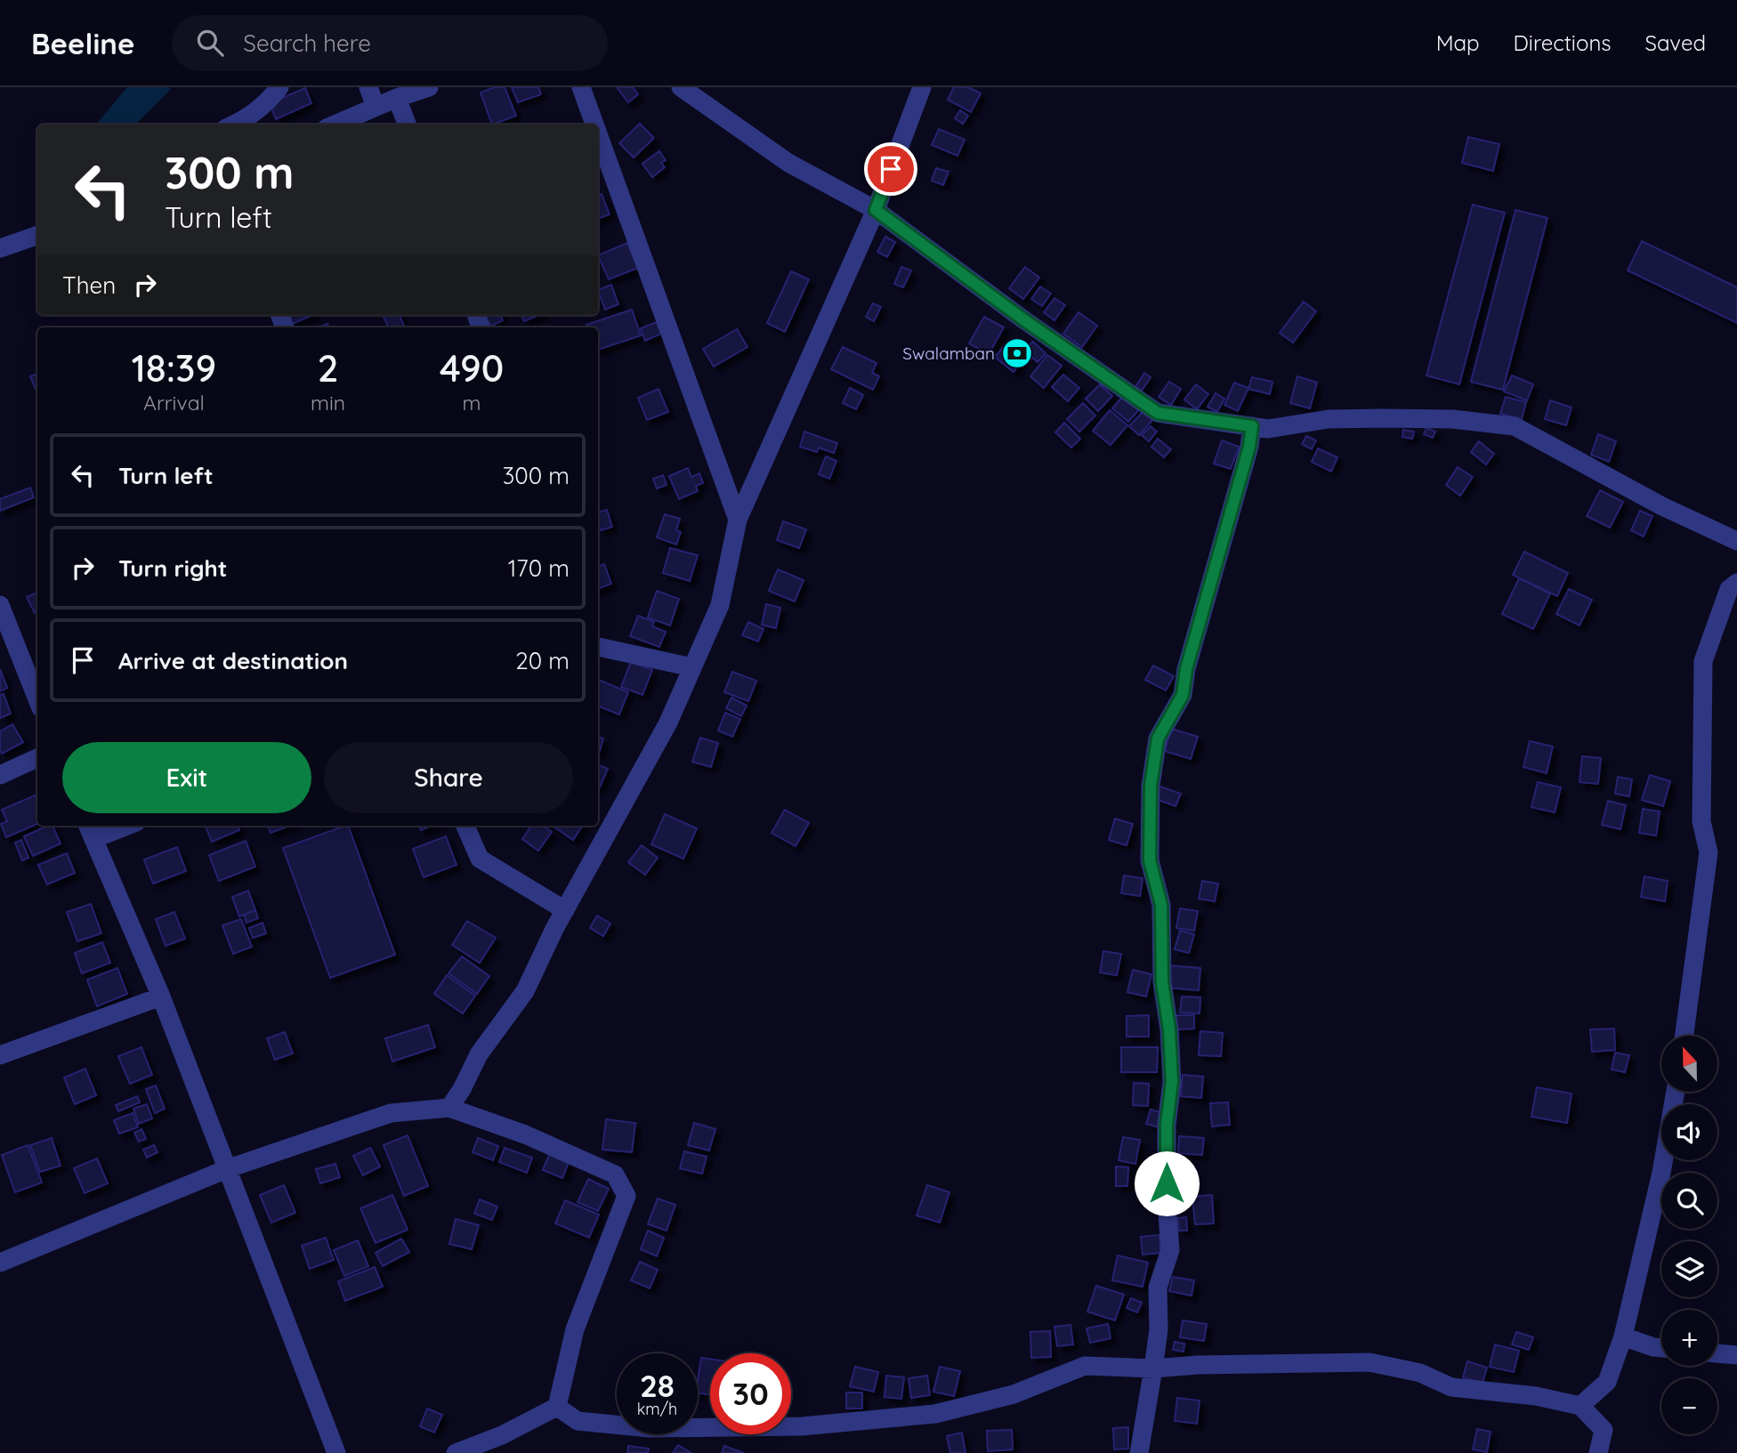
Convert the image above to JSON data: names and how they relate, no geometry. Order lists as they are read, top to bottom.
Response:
{
  "places": {
    "bank": ["Swalamban"]
  },
  "north": "top",
  "page": {
    "header": "Beeline",
    "search": "Search here",
    "nav": ["Map", "Directions", "Saved"],
    "turn": ["300 m", "Turn left"],
    "then": "Then",
    "eta": [
      "18:39",
      "Arrival",
      "2",
      "min",
      "490",
      "m"
    ],
    "list": [
      {
        "name": "Turn left",
        "value": "300 m"
      },
      {
        "name": "Turn right",
        "value": "170 m"
      },
      {
        "name": "Arrive at destination",
        "value": "20 m"
      }
    ],
    "buttons": ["Exit", "Share"],
    "map_buttons": ["+", "−"],
    "speed": "28 km/h",
    "limit": "30"
  }
}
